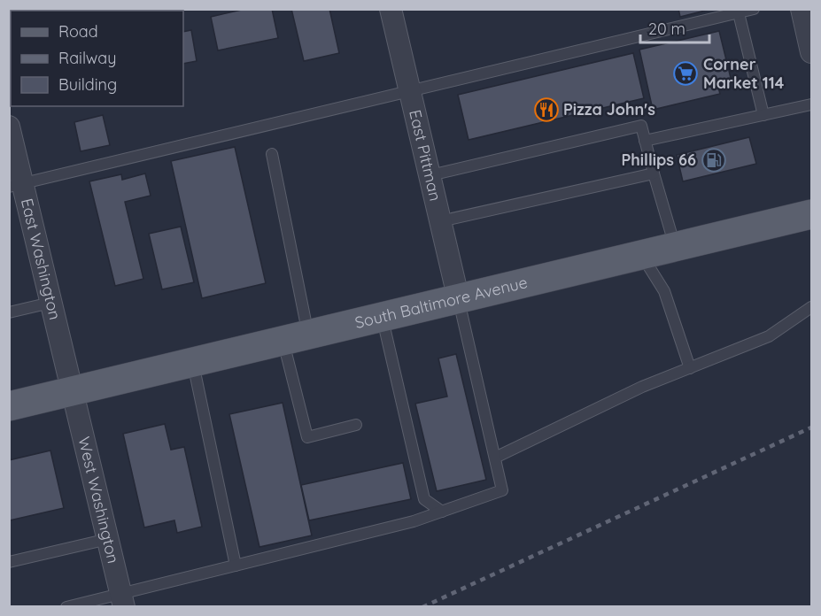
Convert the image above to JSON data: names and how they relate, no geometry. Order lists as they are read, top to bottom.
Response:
{
  "streets": {
    "main road": ["South Baltimore Avenue"],
    "street": ["East Pittman", "East Washington", "West Washington"]
  },
  "crossings": [
    ["East Pittman", "South Baltimore Avenue"],
    ["East Washington", "South Baltimore Avenue"],
    ["East Washington", "West Washington"],
    ["South Baltimore Avenue", "West Washington"]
  ],
  "places": {
    "supermarket": ["Corner Market 114"],
    "restaurant": ["Pizza John's"],
    "fuel station": ["Phillips 66"]
  },
  "legend": ["Road", "Railway", "Building"],
  "scale_bar": "20 m"
}
